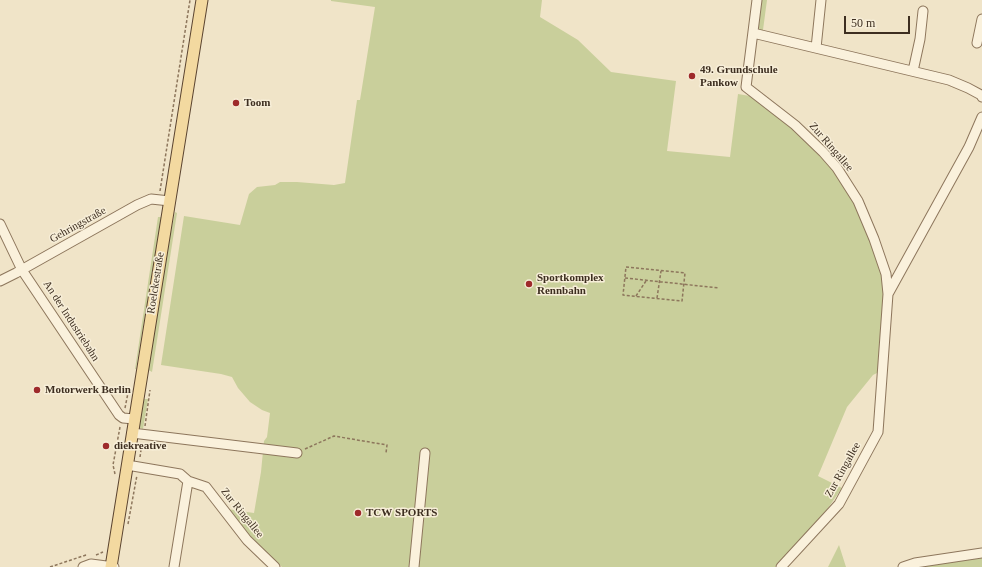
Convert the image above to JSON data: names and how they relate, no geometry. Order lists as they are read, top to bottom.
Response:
{
  "streets": {
    "main road": ["Roelckestraße"],
    "street": ["Zur Ringallee", "Gehringstraße", "An der Industriebahn"]
  },
  "crossings": [
    ["Zur Ringallee", "Roelckestraße"],
    ["Gehringstraße", "Roelckestraße"],
    ["Gehringstraße", "An der Industriebahn"],
    ["Roelckestraße", "An der Industriebahn"]
  ],
  "places": [
    "49. Grundschule Pankow",
    "Toom",
    "Sportkomplex Rennbahn",
    "Motorwerk Berlin",
    "diekreative",
    "TCW SPORTS"
  ],
  "scale_bar": "50 m"
}
